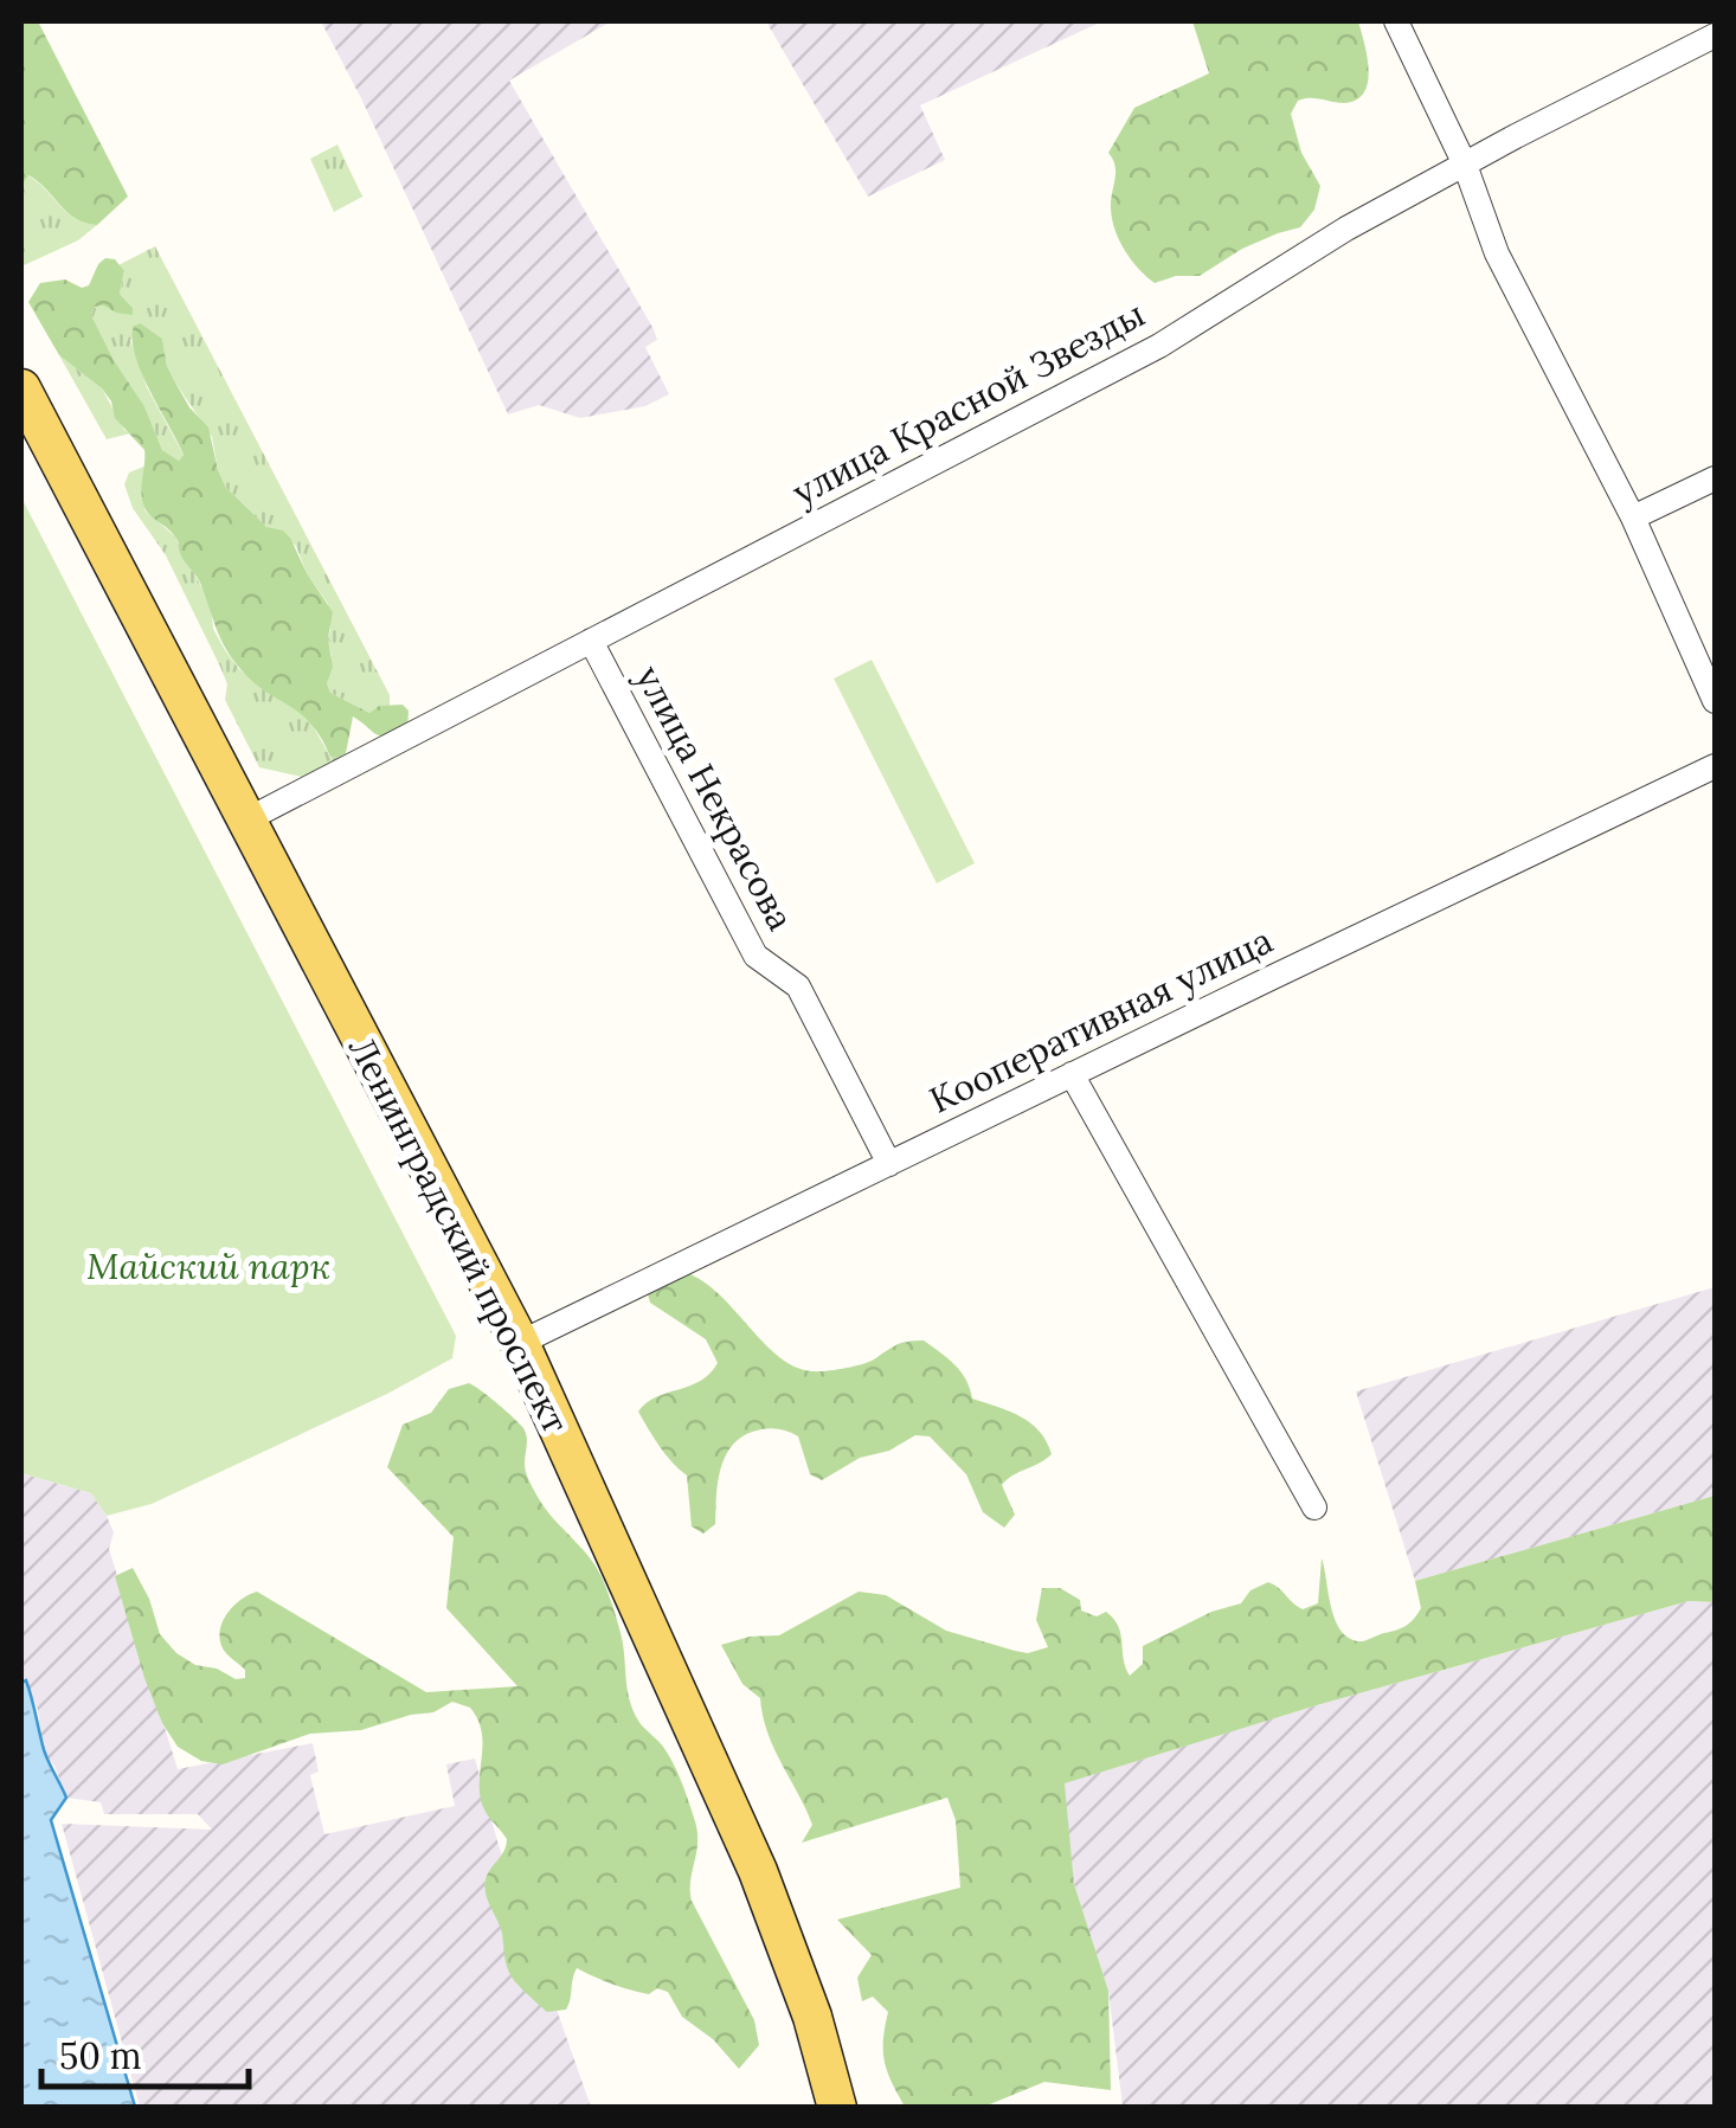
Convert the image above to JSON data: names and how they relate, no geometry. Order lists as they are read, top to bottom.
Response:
{
  "streets": {
    "main road": ["Ленинградский проспект"],
    "street": ["улица Красной Звезды", "улица Некрасова", "Кооперативная улица"]
  },
  "crossings": [
    ["улица Красной Звезды", "улица Некрасова"],
    ["улица Красной Звезды", "Ленинградский проспект"],
    ["улица Некрасова", "Кооперативная улица"],
    ["Кооперативная улица", "Ленинградский проспект"]
  ],
  "parks": ["Майский парк"],
  "scale_bar": "50 m"
}
